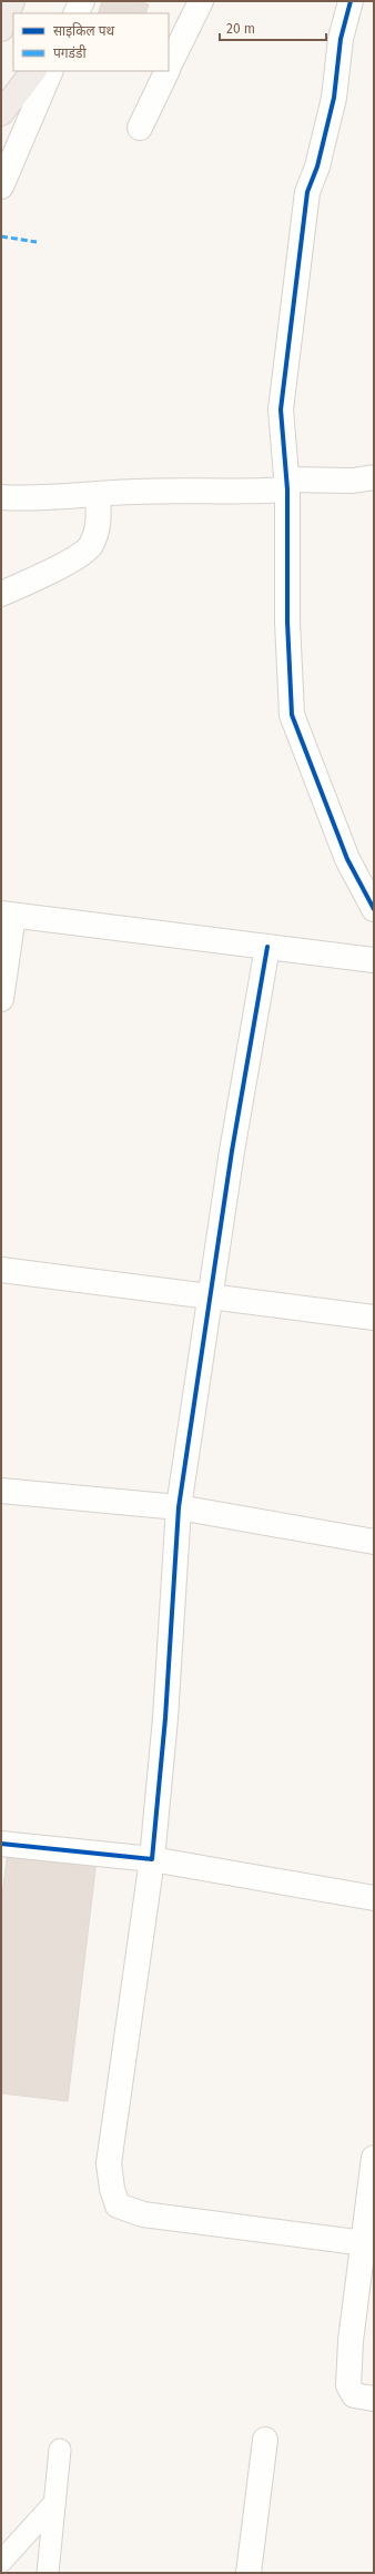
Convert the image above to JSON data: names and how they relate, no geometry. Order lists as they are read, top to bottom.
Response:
{
  "legend": ["साइकिल पथ", "पगडंडी"],
  "scale_bar": "20 m"
}
